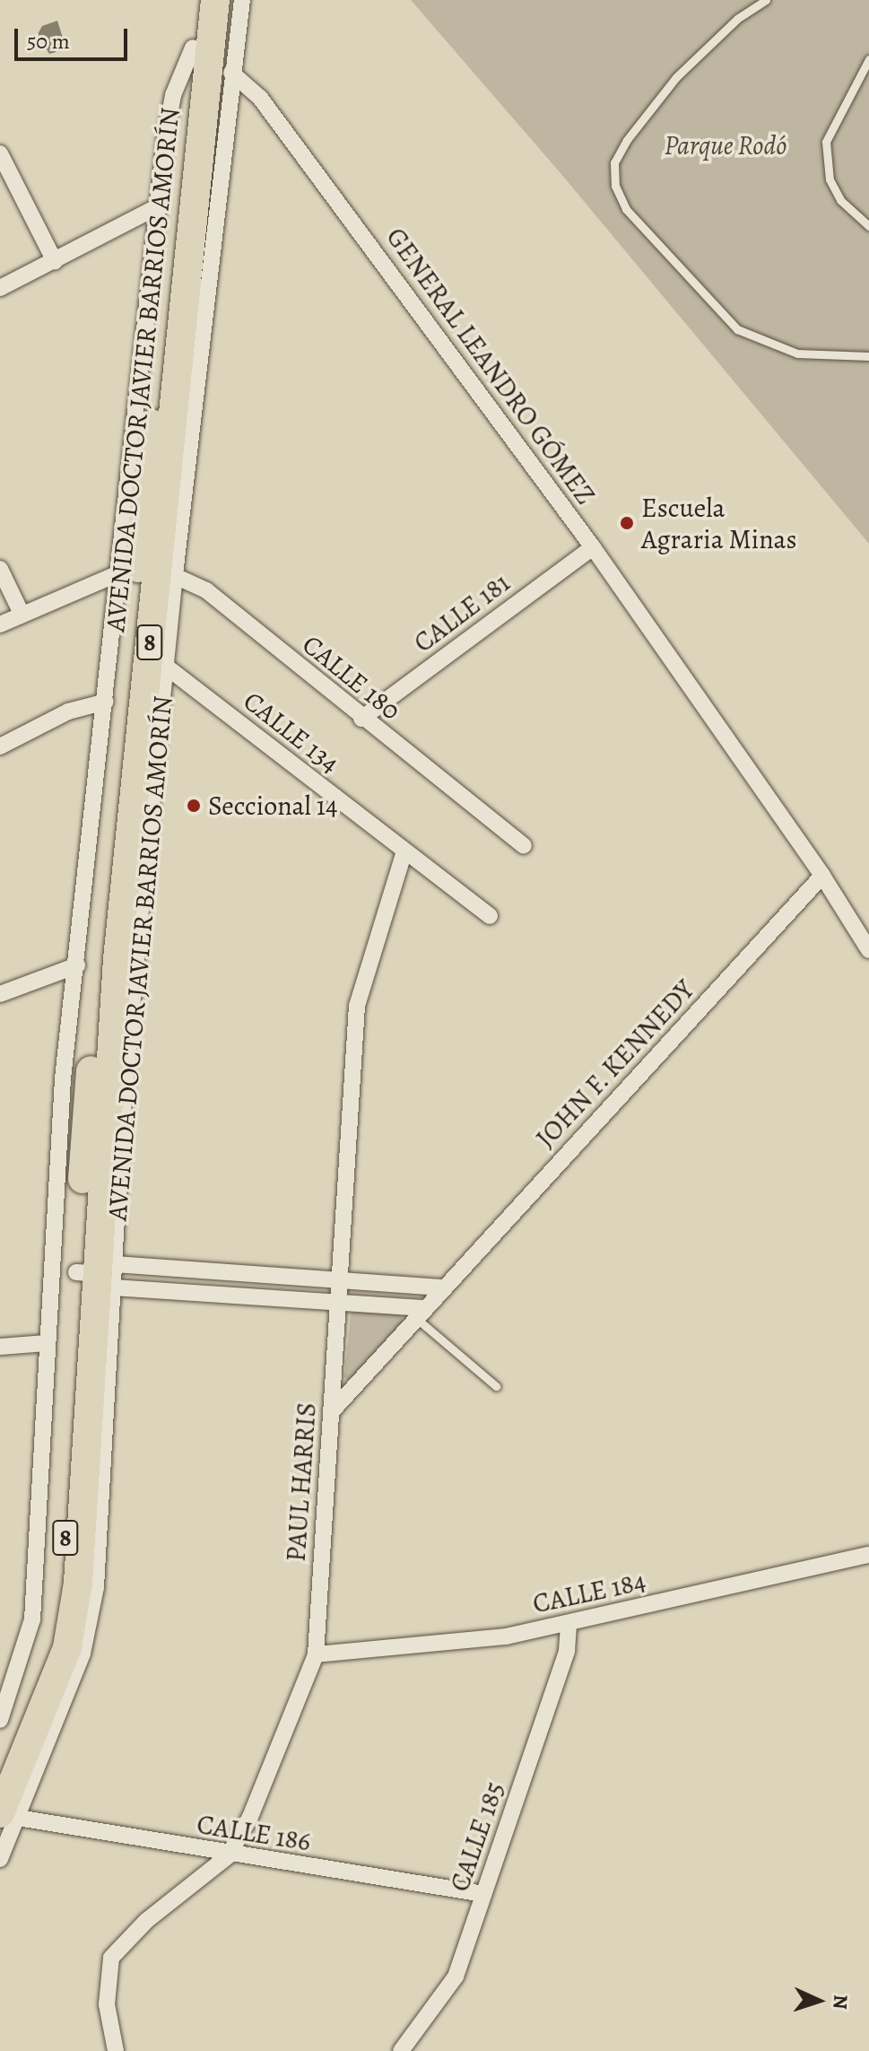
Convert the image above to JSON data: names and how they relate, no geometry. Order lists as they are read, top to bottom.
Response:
{
  "streets": {
    "highway": ["AVENIDA DOCTOR JAVIER BARRIOS AMORÍN", "8"],
    "street": [
      "GENERAL LEANDRO GÓMEZ",
      "CALLE 181",
      "CALLE 180",
      "CALLE 134",
      "JOHN F. KENNEDY",
      "PAUL HARRIS",
      "CALLE 184",
      "CALLE 186",
      "CALLE 185"
    ]
  },
  "crossings": [
    ["GENERAL LEANDRO GÓMEZ", "AVENIDA DOCTOR JAVIER BARRIOS AMORÍN"],
    ["GENERAL LEANDRO GÓMEZ", "CALLE 181"],
    ["GENERAL LEANDRO GÓMEZ", "JOHN F. KENNEDY"],
    ["AVENIDA DOCTOR JAVIER BARRIOS AMORÍN", "CALLE 180"],
    ["AVENIDA DOCTOR JAVIER BARRIOS AMORÍN", "CALLE 134"],
    ["AVENIDA DOCTOR JAVIER BARRIOS AMORÍN", "CALLE 186"],
    ["CALLE 181", "CALLE 180"],
    ["CALLE 134", "PAUL HARRIS"],
    ["JOHN F. KENNEDY", "PAUL HARRIS"],
    ["PAUL HARRIS", "CALLE 184"],
    ["PAUL HARRIS", "CALLE 186"],
    ["CALLE 184", "CALLE 185"],
    ["CALLE 186", "CALLE 185"]
  ],
  "parks": ["Parque Rodó"],
  "places": ["Escuela Agraria Minas", "Seccional 14"],
  "scale_bar": "50 m",
  "north": "right"
}
